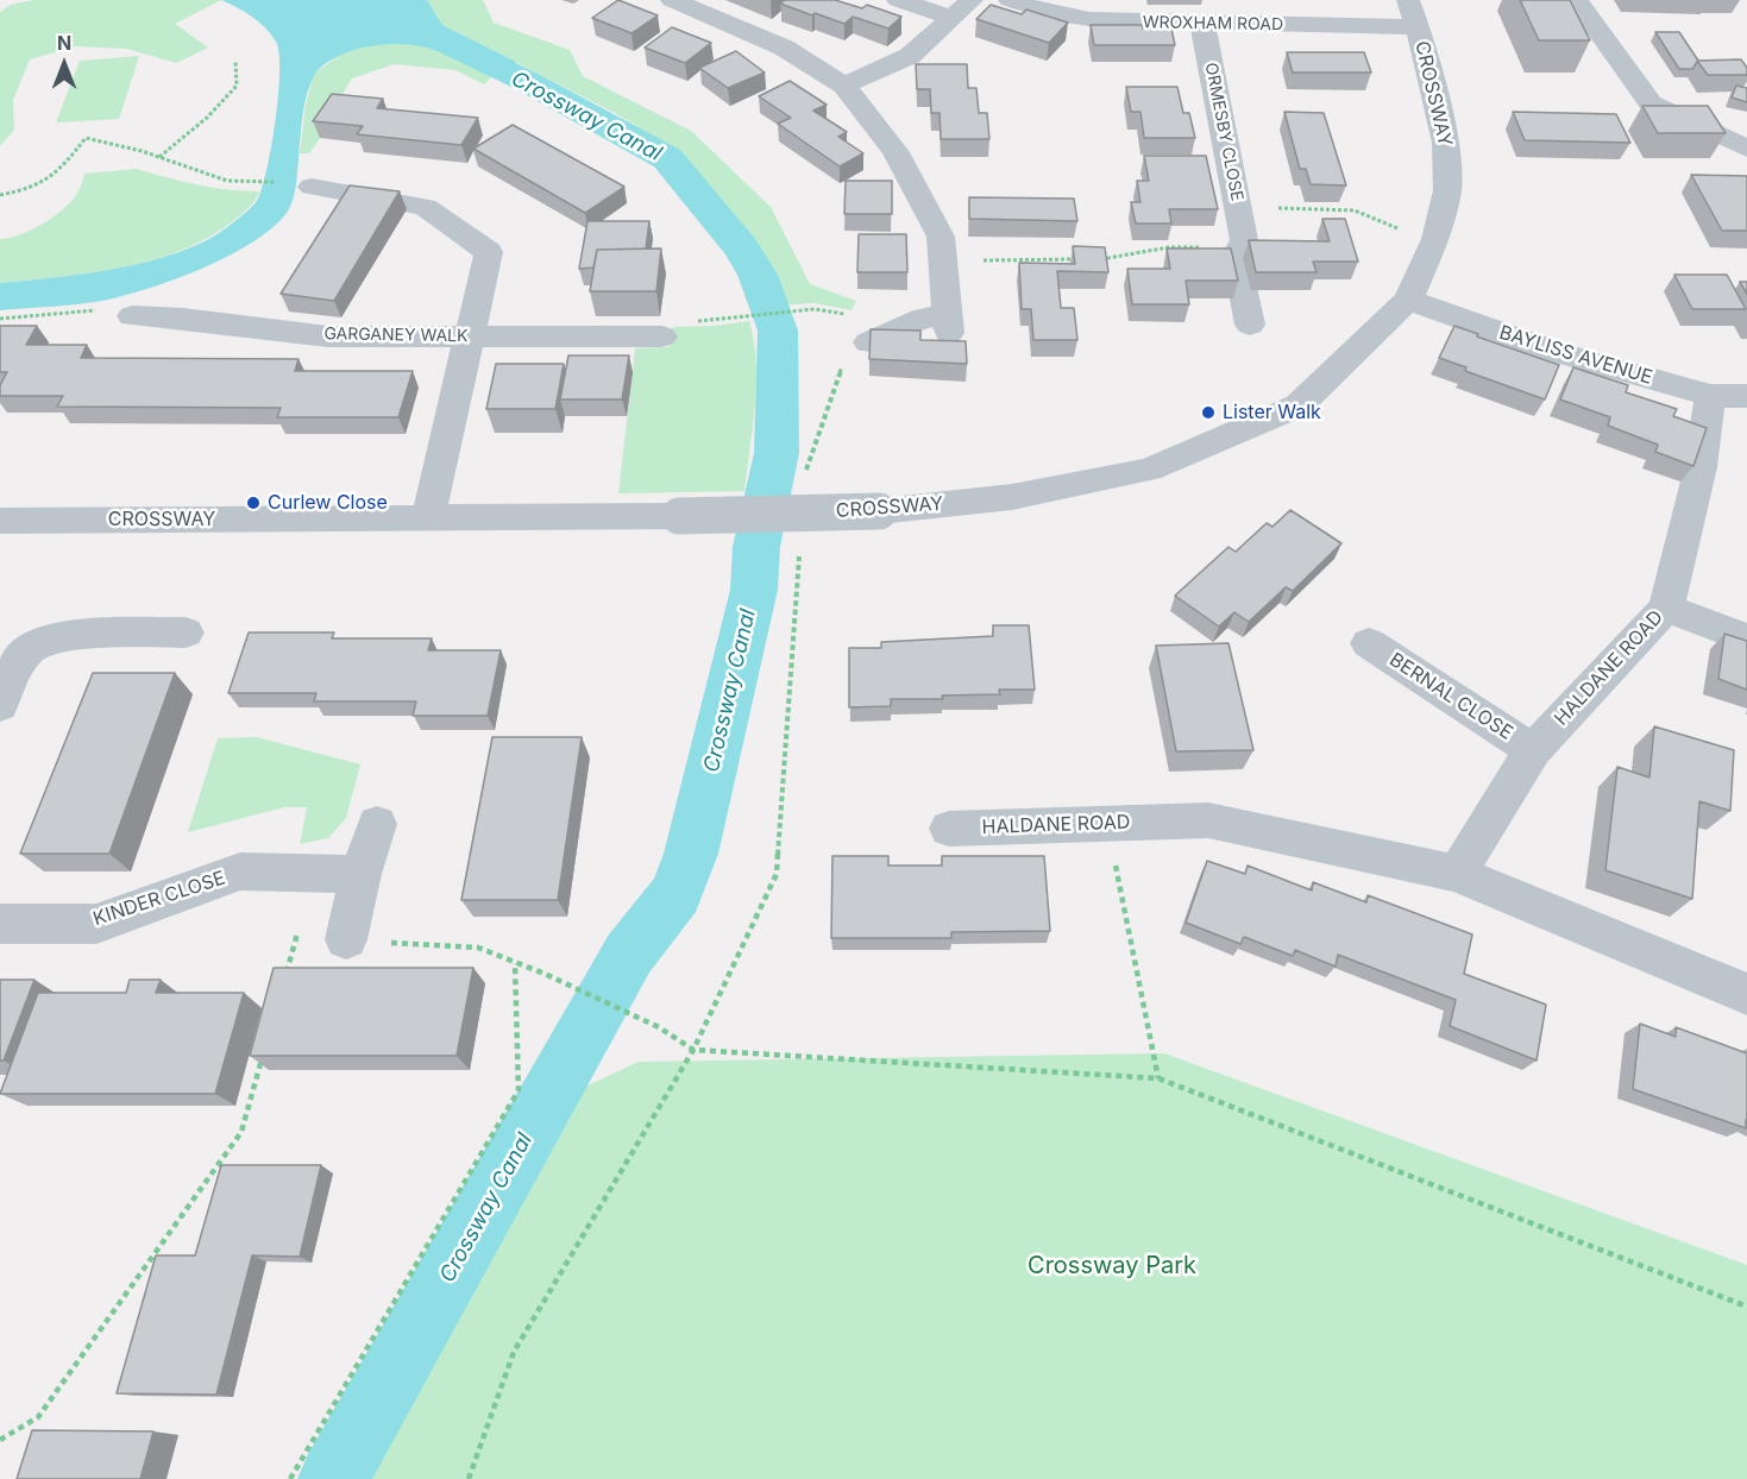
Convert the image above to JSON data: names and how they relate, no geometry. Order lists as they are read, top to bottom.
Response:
{
  "streets": {
    "street": [
      "WROXHAM ROAD",
      "CROSSWAY",
      "ORMESBY CLOSE",
      "GARGANEY WALK",
      "BAYLISS AVENUE",
      "HALDANE ROAD",
      "BERNAL CLOSE",
      "KINDER CLOSE"
    ]
  },
  "crossings": [
    ["WROXHAM ROAD", "CROSSWAY"],
    ["WROXHAM ROAD", "ORMESBY CLOSE"],
    ["CROSSWAY", "BAYLISS AVENUE"],
    ["BAYLISS AVENUE", "HALDANE ROAD"],
    ["HALDANE ROAD", "BERNAL CLOSE"]
  ],
  "water": ["Crossway Canal"],
  "parks": ["Crossway Park"],
  "places": ["Lister Walk", "Curlew Close"],
  "north": "top"
}
